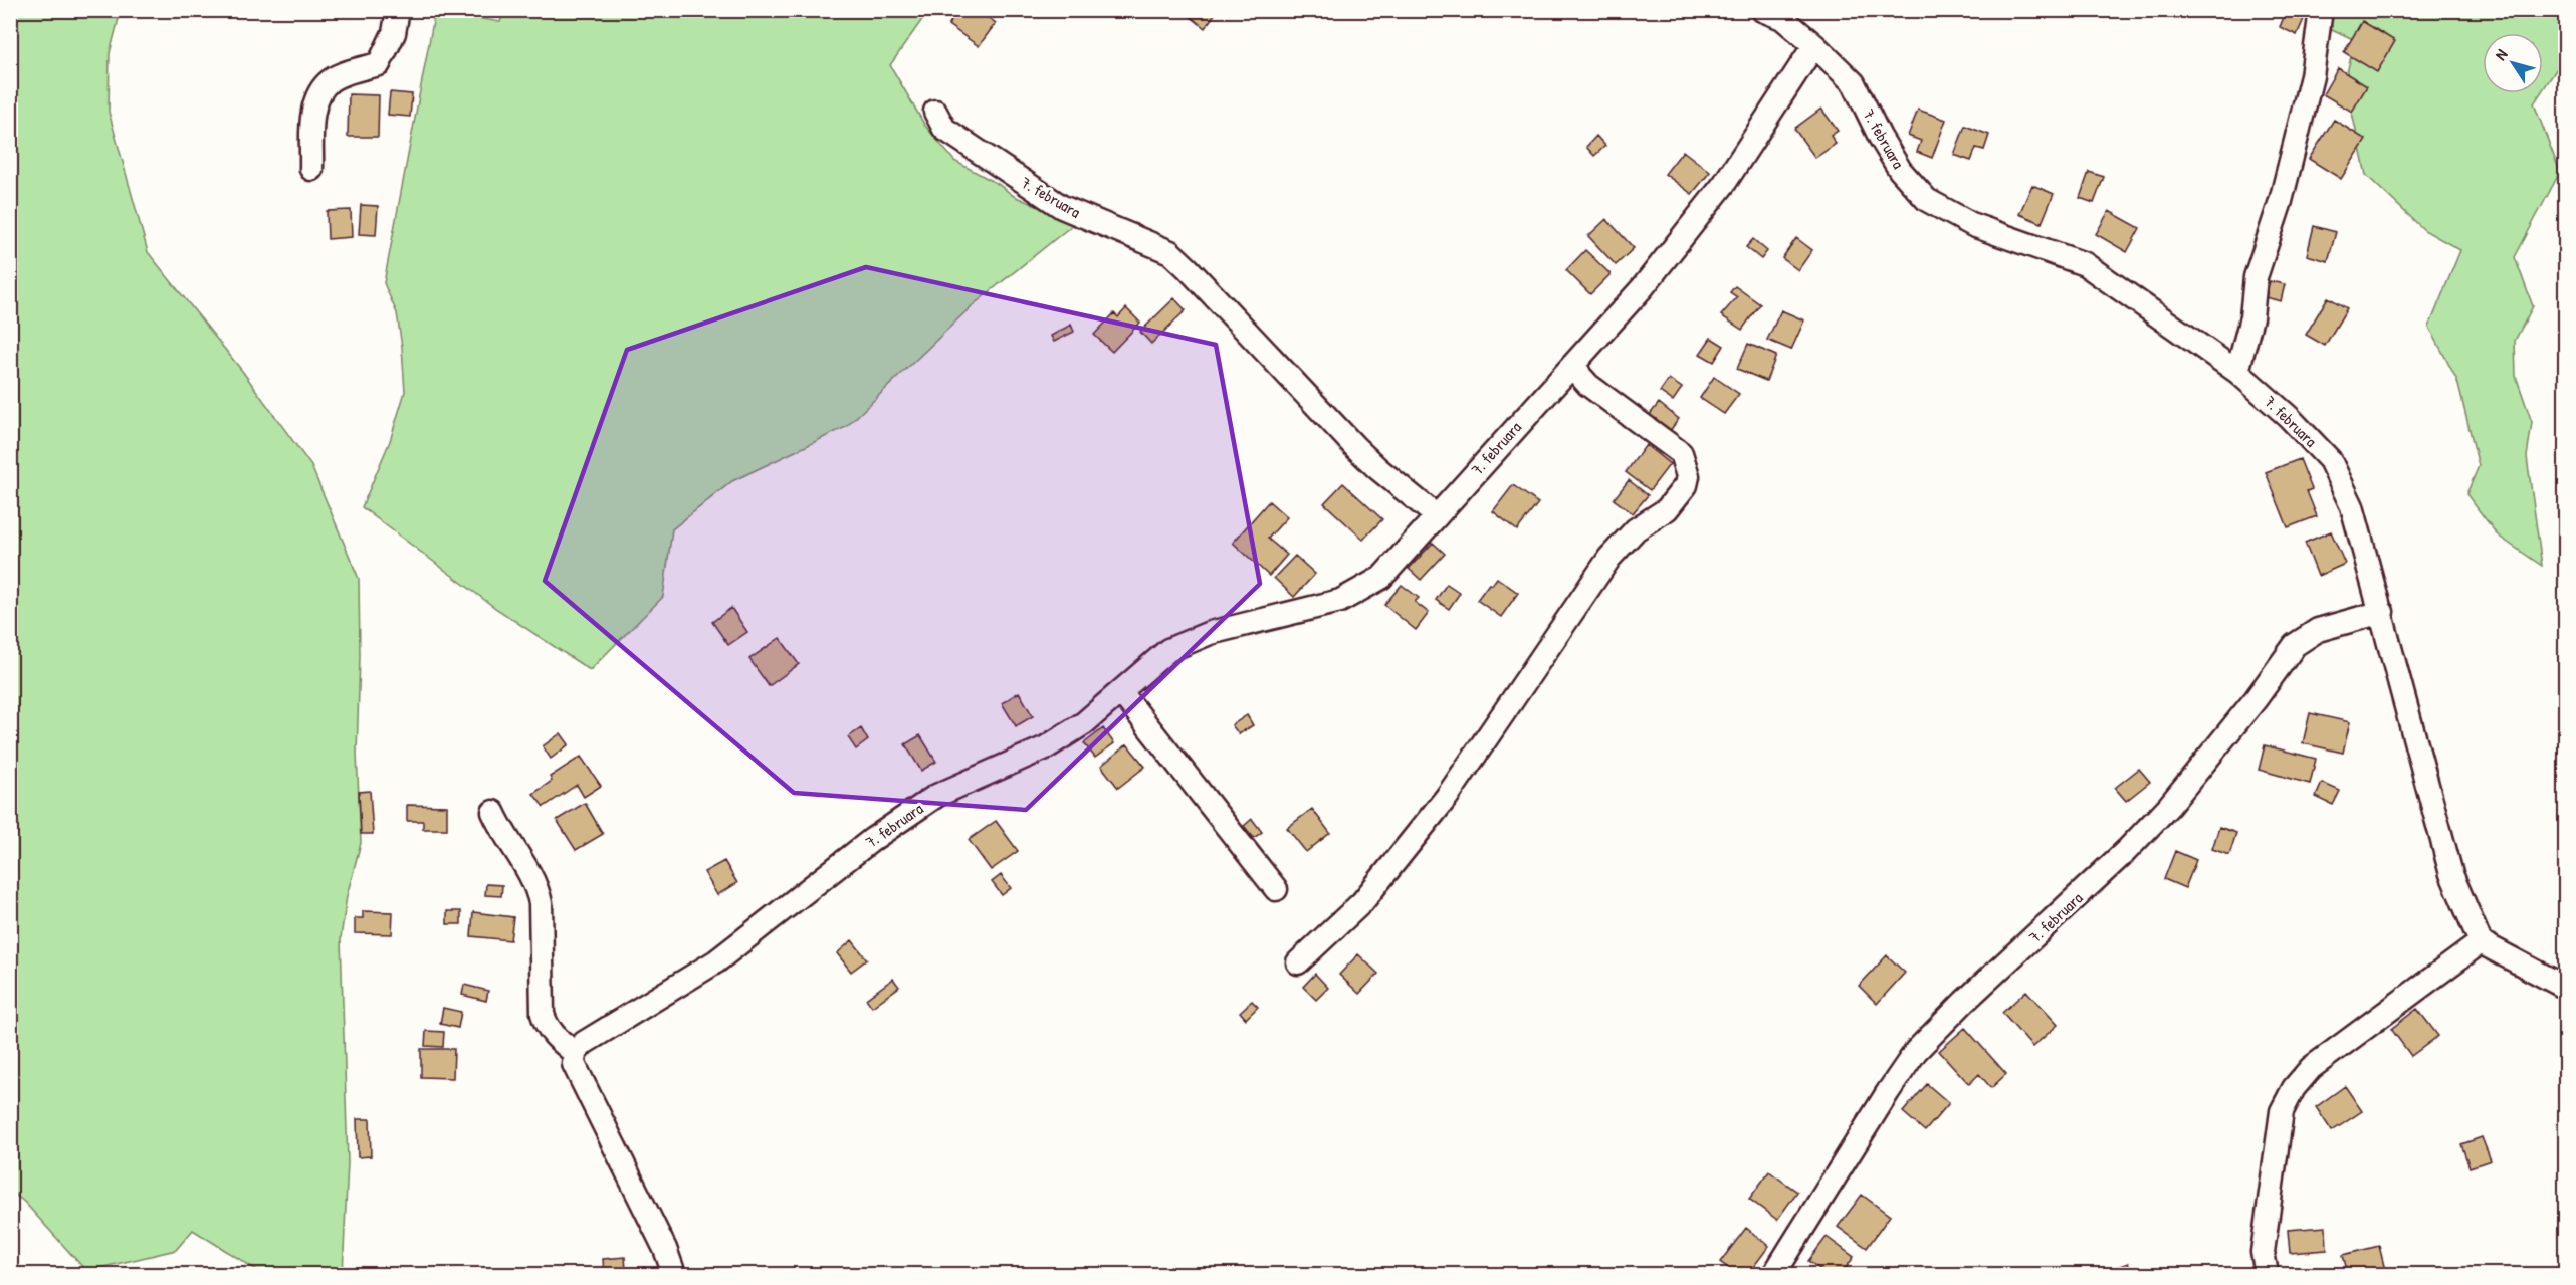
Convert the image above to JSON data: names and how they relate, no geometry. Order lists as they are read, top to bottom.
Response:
{
  "streets": {
    "street": ["7. februara"]
  },
  "north": "top left"
}
